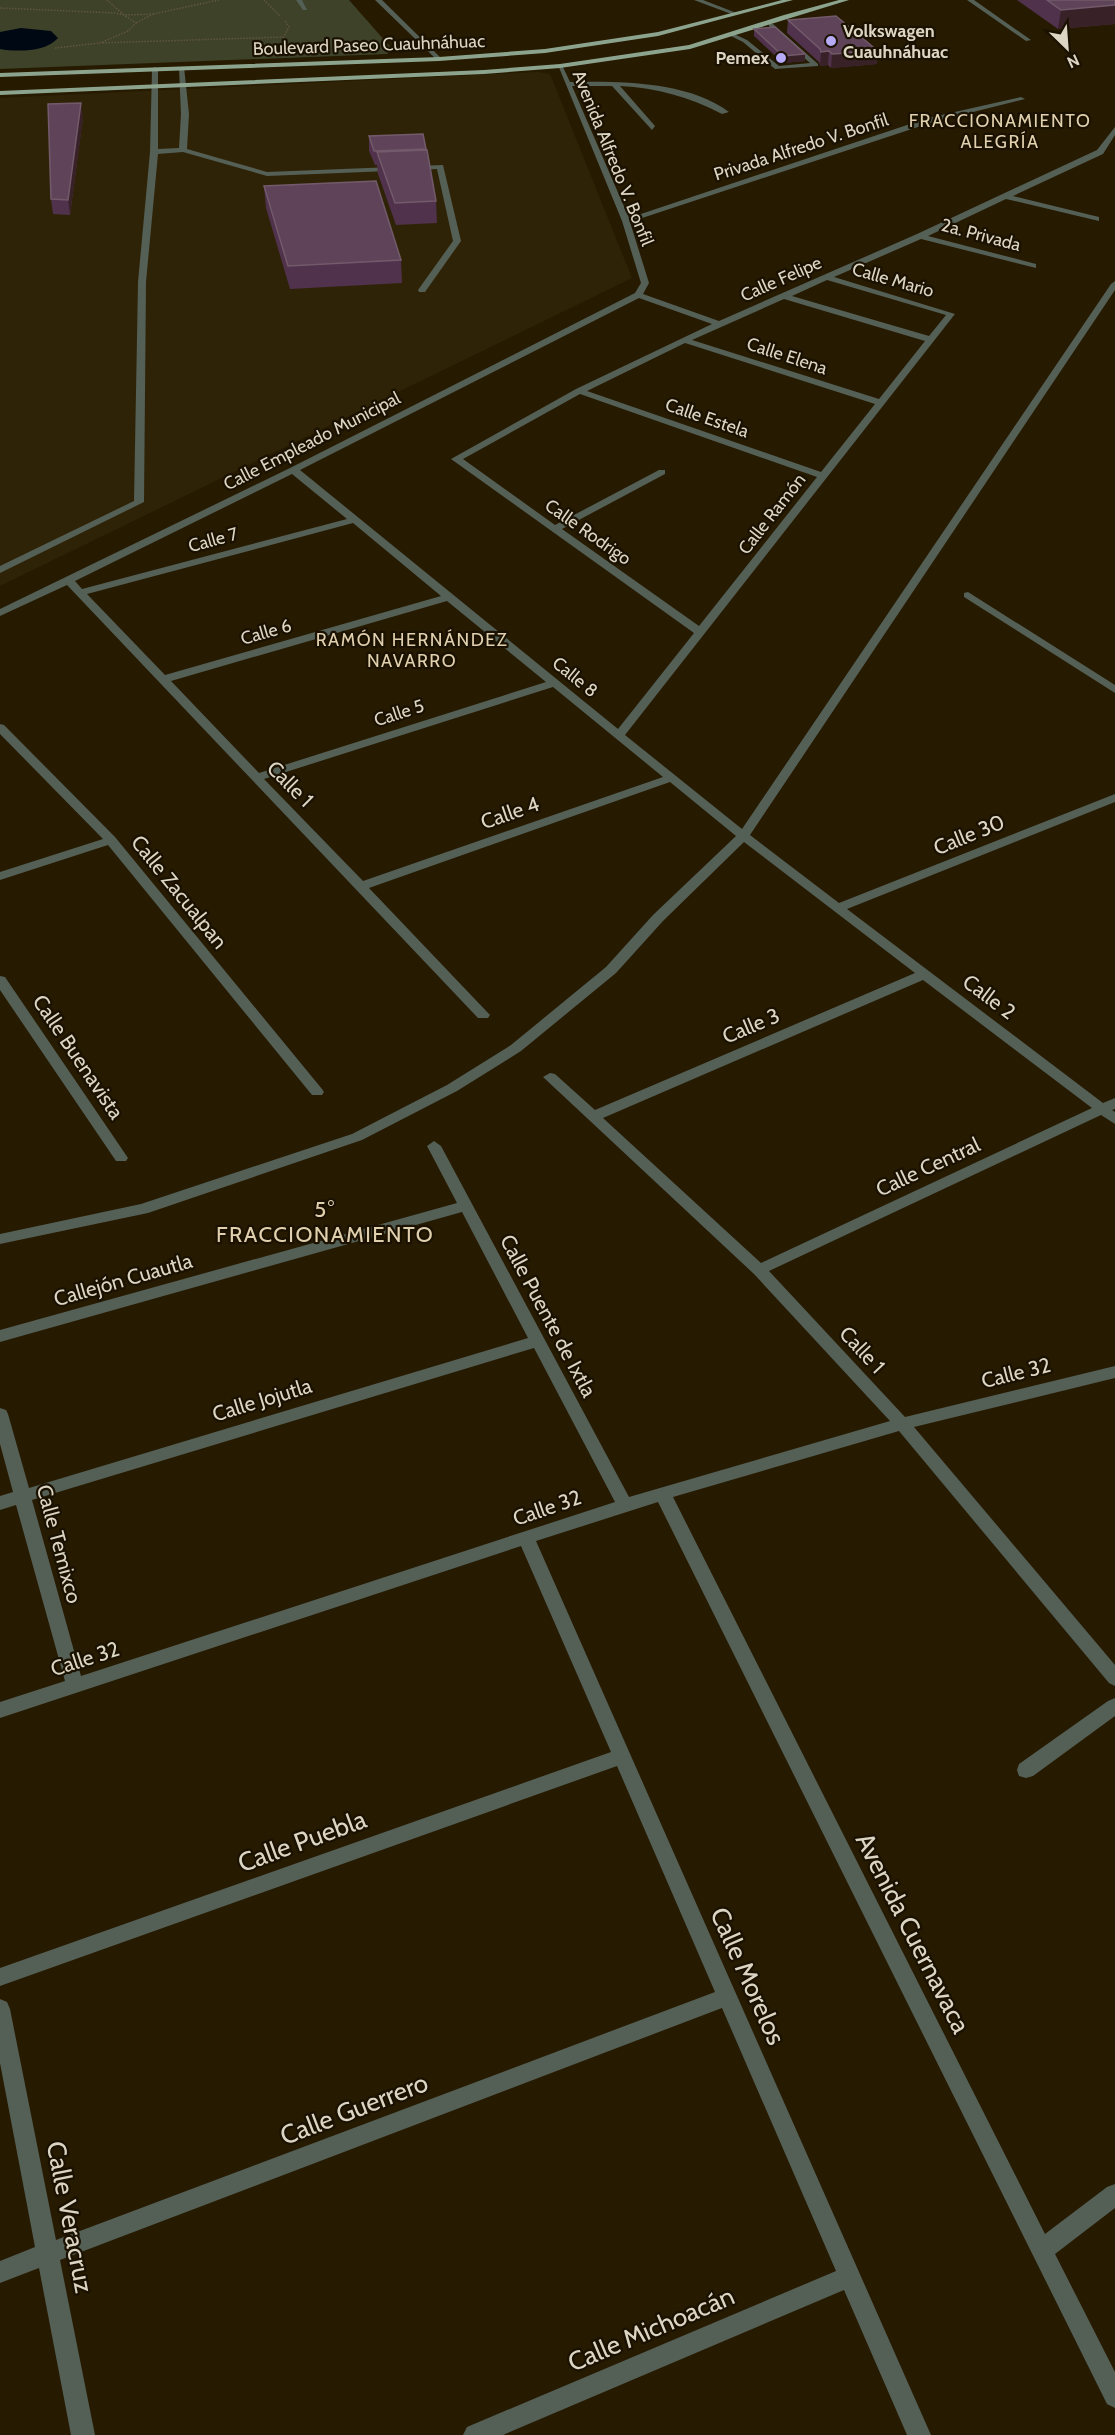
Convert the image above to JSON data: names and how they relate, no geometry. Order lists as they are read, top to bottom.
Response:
{
  "streets": {
    "main road": ["Boulevard Paseo Cuauhnáhuac"],
    "street": [
      "Privada Alfredo V. Bonfil",
      "Avenida Alfredo V. Bonfil",
      "2a. Privada",
      "Calle Felipe",
      "Calle Mario",
      "Calle Elena",
      "Calle Estela",
      "Calle Empleado Municipal",
      "Calle Ramón",
      "Calle Rodrigo",
      "Calle 7",
      "Calle 6",
      "Calle 8",
      "Calle 5",
      "Calle 1",
      "Calle 4",
      "Calle 30",
      "Calle Zacualpan",
      "Calle 2",
      "Calle 3",
      "Calle Buenavista",
      "Calle Central",
      "Callejón Cuautla",
      "Calle Puente de Ixtla",
      "Calle 32",
      "Calle Jojutla",
      "Calle Temixco",
      "Calle Puebla",
      "Avenida Cuernavaca",
      "Calle Morelos",
      "Calle Guerrero",
      "Calle Veracruz",
      "Calle Michoacán"
    ]
  },
  "crossings": [
    ["Boulevard Paseo Cuauhnáhuac", "Avenida Alfredo V. Bonfil"],
    ["Privada Alfredo V. Bonfil", "Avenida Alfredo V. Bonfil"],
    ["Avenida Alfredo V. Bonfil", "Calle Empleado Municipal"],
    ["2a. Privada", "Calle Felipe"],
    ["Calle Felipe", "Calle Mario"],
    ["Calle Felipe", "Calle Elena"],
    ["Calle Felipe", "Calle Estela"],
    ["Calle Felipe", "Calle Rodrigo"],
    ["Calle Mario", "Calle Ramón"],
    ["Calle Elena", "Calle Ramón"],
    ["Calle Estela", "Calle Ramón"],
    ["Calle Empleado Municipal", "Calle 8"],
    ["Calle Empleado Municipal", "Calle 1"],
    ["Calle Ramón", "Calle Rodrigo"],
    ["Calle Ramón", "Calle 8"],
    ["Calle 7", "Calle 8"],
    ["Calle 7", "Calle 1"],
    ["Calle 6", "Calle 8"],
    ["Calle 6", "Calle 1"],
    ["Calle 8", "Calle 5"],
    ["Calle 8", "Calle 4"],
    ["Calle 8", "Calle 30"],
    ["Calle 8", "Calle 2"],
    ["Calle 5", "Calle 1"],
    ["Calle 1", "Calle 4"],
    ["Calle 1", "Calle 3"],
    ["Calle 1", "Calle Central"],
    ["Calle 1", "Calle 32"],
    ["Calle 30", "Calle 2"],
    ["Calle 2", "Calle 3"],
    ["Calle 2", "Calle Central"],
    ["Callejón Cuautla", "Calle Puente de Ixtla"],
    ["Calle Puente de Ixtla", "Calle 32"],
    ["Calle Puente de Ixtla", "Calle Jojutla"],
    ["Calle 32", "Calle Temixco"],
    ["Calle 32", "Avenida Cuernavaca"],
    ["Calle 32", "Calle Morelos"],
    ["Calle Jojutla", "Calle Temixco"],
    ["Calle Puebla", "Calle Morelos"],
    ["Calle Morelos", "Calle Guerrero"],
    ["Calle Morelos", "Calle Michoacán"],
    ["Calle Guerrero", "Calle Veracruz"]
  ],
  "districts": ["FRACCIONAMIENTO ALEGRÍA", "RAMÓN HERNÁNDEZ NAVARRO", "5° FRACCIONAMIENTO"],
  "places": ["Volkswagen Cuauhnáhuac", "Pemex"],
  "north": "bottom right"
}
